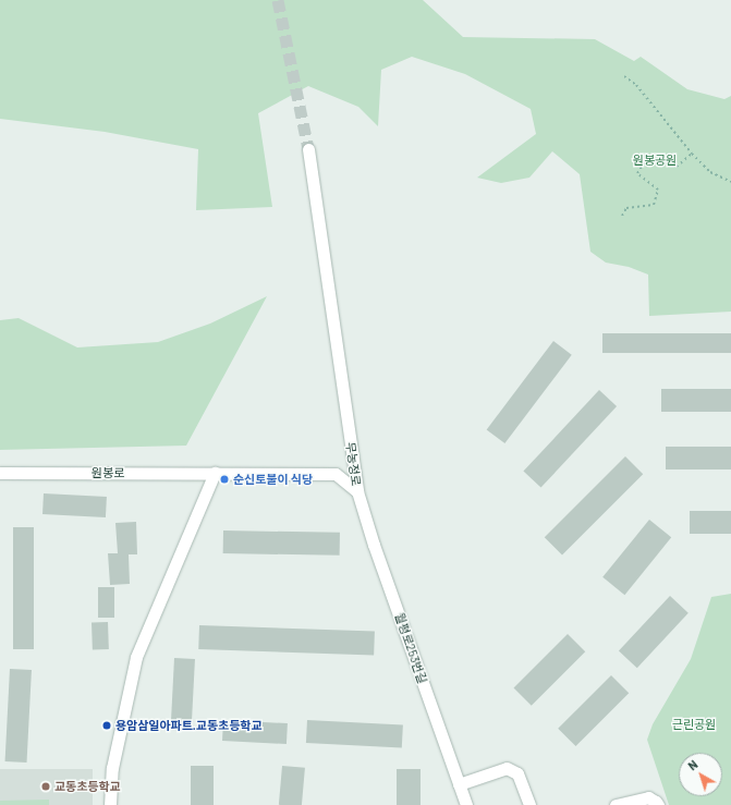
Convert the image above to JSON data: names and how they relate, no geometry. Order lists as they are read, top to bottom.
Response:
{
  "streets": {
    "street": ["무농정로", "원봉로", "월평로253번길"]
  },
  "crossings": [
    ["무농정로", "원봉로"],
    ["무농정로", "월평로253번길"]
  ],
  "parks": ["원봉공원", "근린공원"],
  "places": ["순신토불이 식당", "용암삼일아파트.교동초등학교", "교동초등학교"],
  "north": "top left"
}
